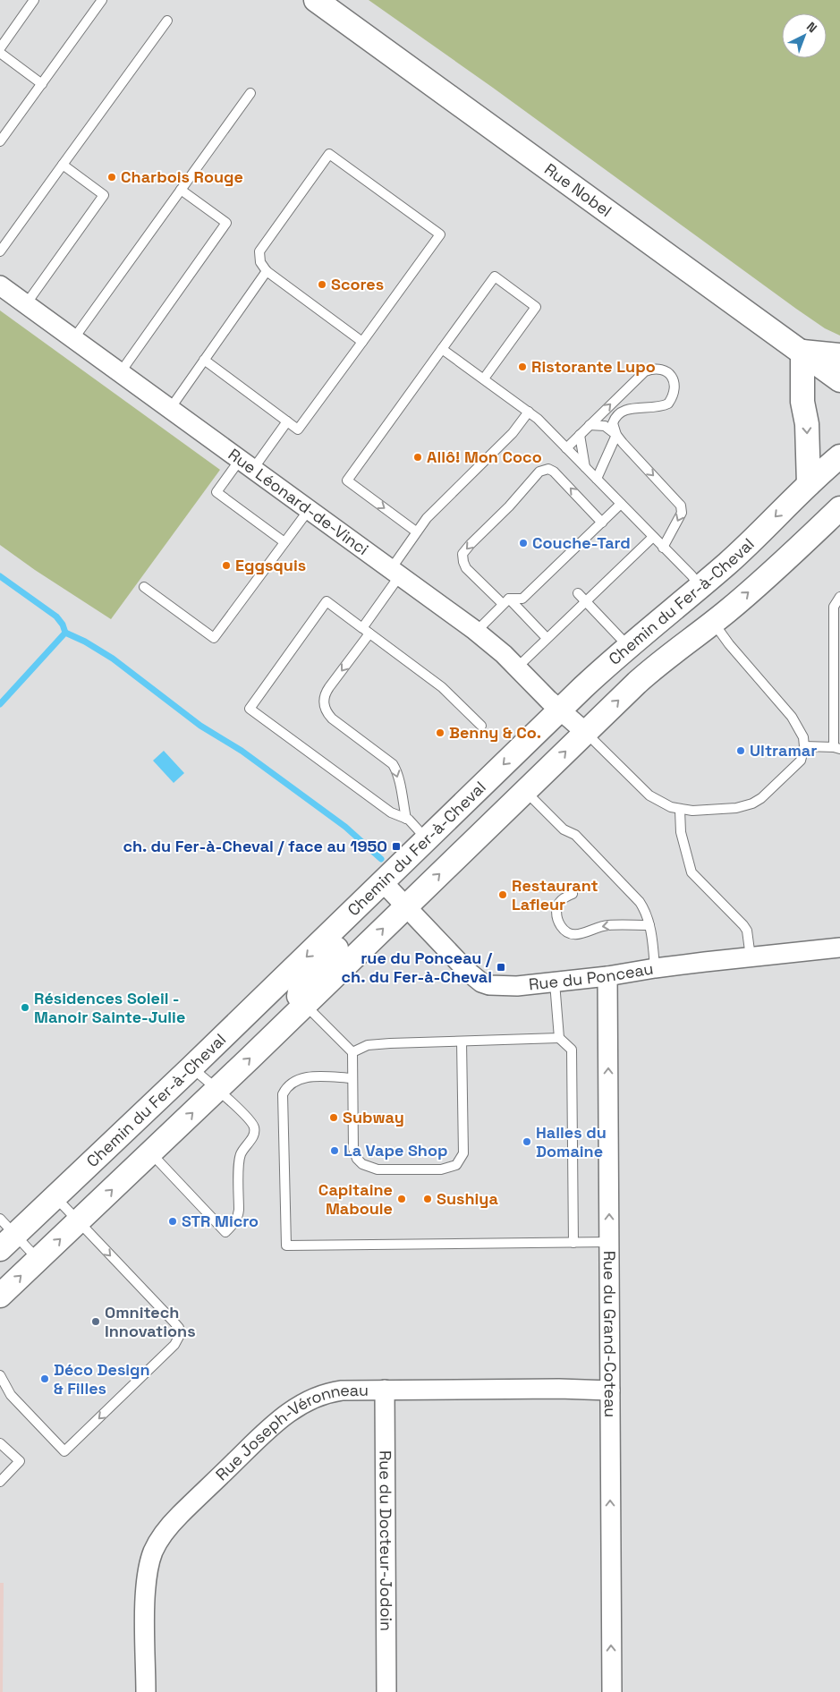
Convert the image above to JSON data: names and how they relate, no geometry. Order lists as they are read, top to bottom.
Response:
{
  "streets": {
    "street": [
      "Rue Nobel",
      "Rue Léonard-de-Vinci",
      "Chemin du Fer-à-Cheval",
      "Rue du Ponceau",
      "Rue du Grand-Coteau",
      "Rue Joseph-Véronneau",
      "Rue du Docteur-Jodoin"
    ]
  },
  "crossings": [
    ["Rue Léonard-de-Vinci", "Chemin du Fer-à-Cheval"],
    ["Chemin du Fer-à-Cheval", "Rue du Ponceau"],
    ["Rue du Ponceau", "Rue du Grand-Coteau"],
    ["Rue du Grand-Coteau", "Rue Joseph-Véronneau"],
    ["Rue Joseph-Véronneau", "Rue du Docteur-Jodoin"]
  ],
  "one_way": ["Rue du Grand-Coteau"],
  "places": {
    "other": [
      "Charbois Rouge",
      "Scores",
      "Ristorante Lupo",
      "Allô! Mon Coco",
      "Couche-Tard",
      "Eggsquis",
      "Benny & Co.",
      "Ultramar",
      "Restaurant Lafleur",
      "Résidences Soleil - Manoir Sainte-Julie",
      "Subway",
      "Halles du Domaine",
      "La Vape Shop",
      "Capitaine Maboule",
      "Sushiya",
      "STR Micro",
      "Omnitech Innovations",
      "Déco Design & Filles"
    ],
    "transit": ["ch. du Fer-à-Cheval / face au 1950", "rue du Ponceau / ch. du Fer-à-Cheval"]
  },
  "north": "top right"
}
